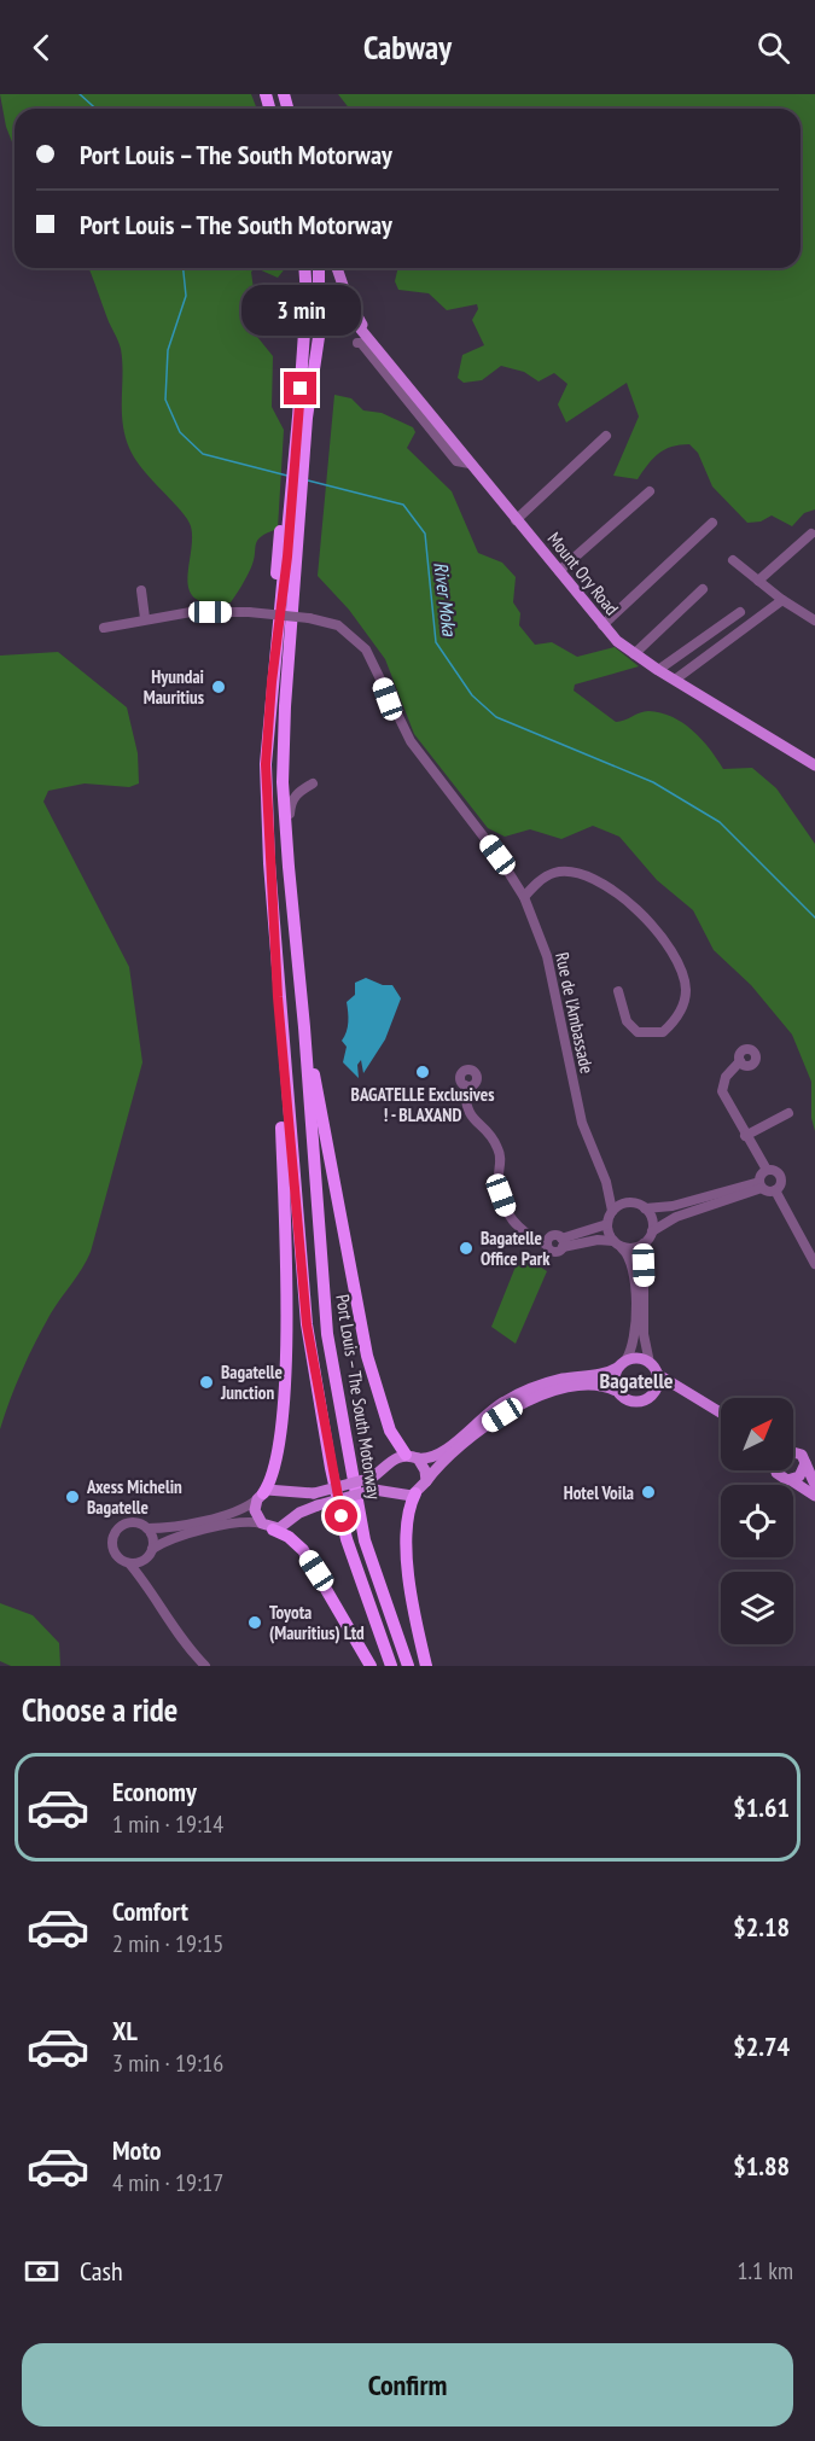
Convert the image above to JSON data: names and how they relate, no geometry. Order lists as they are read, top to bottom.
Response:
{
  "streets": {
    "highway": ["Port Louis – The South Motorway"],
    "main road": ["Mount Ory Road"],
    "street": ["Rue de l'Ambassade"]
  },
  "districts": ["Bagatelle"],
  "water": ["River Moka"],
  "places": [
    "Hyundai Mauritius",
    "BAGATELLE Exclusives ! - BLAXAND",
    "Bagatelle Office Park",
    "Bagatelle Junction",
    "Hotel Voila",
    "Axess Michelin Bagatelle",
    "Toyota (Mauritius) Ltd"
  ],
  "north": "top right",
  "page": {
    "header": "Cabway",
    "banner": ["Port Louis – The South Motorway", "Port Louis – The South Motorway"],
    "bubble": "3 min",
    "heading": "Choose a ride",
    "list": [
      {
        "name": "Economy",
        "note": "1 min · 19:14",
        "value": "$1.61"
      },
      {
        "name": "Comfort",
        "note": "2 min · 19:15",
        "value": "$2.18"
      },
      {
        "name": "XL",
        "note": "3 min · 19:16",
        "value": "$2.74"
      },
      {
        "name": "Moto",
        "note": "4 min · 19:17",
        "value": "$1.88"
      }
    ],
    "pay": ["Cash", "1.1 km"],
    "buttons": "Confirm"
  }
}
